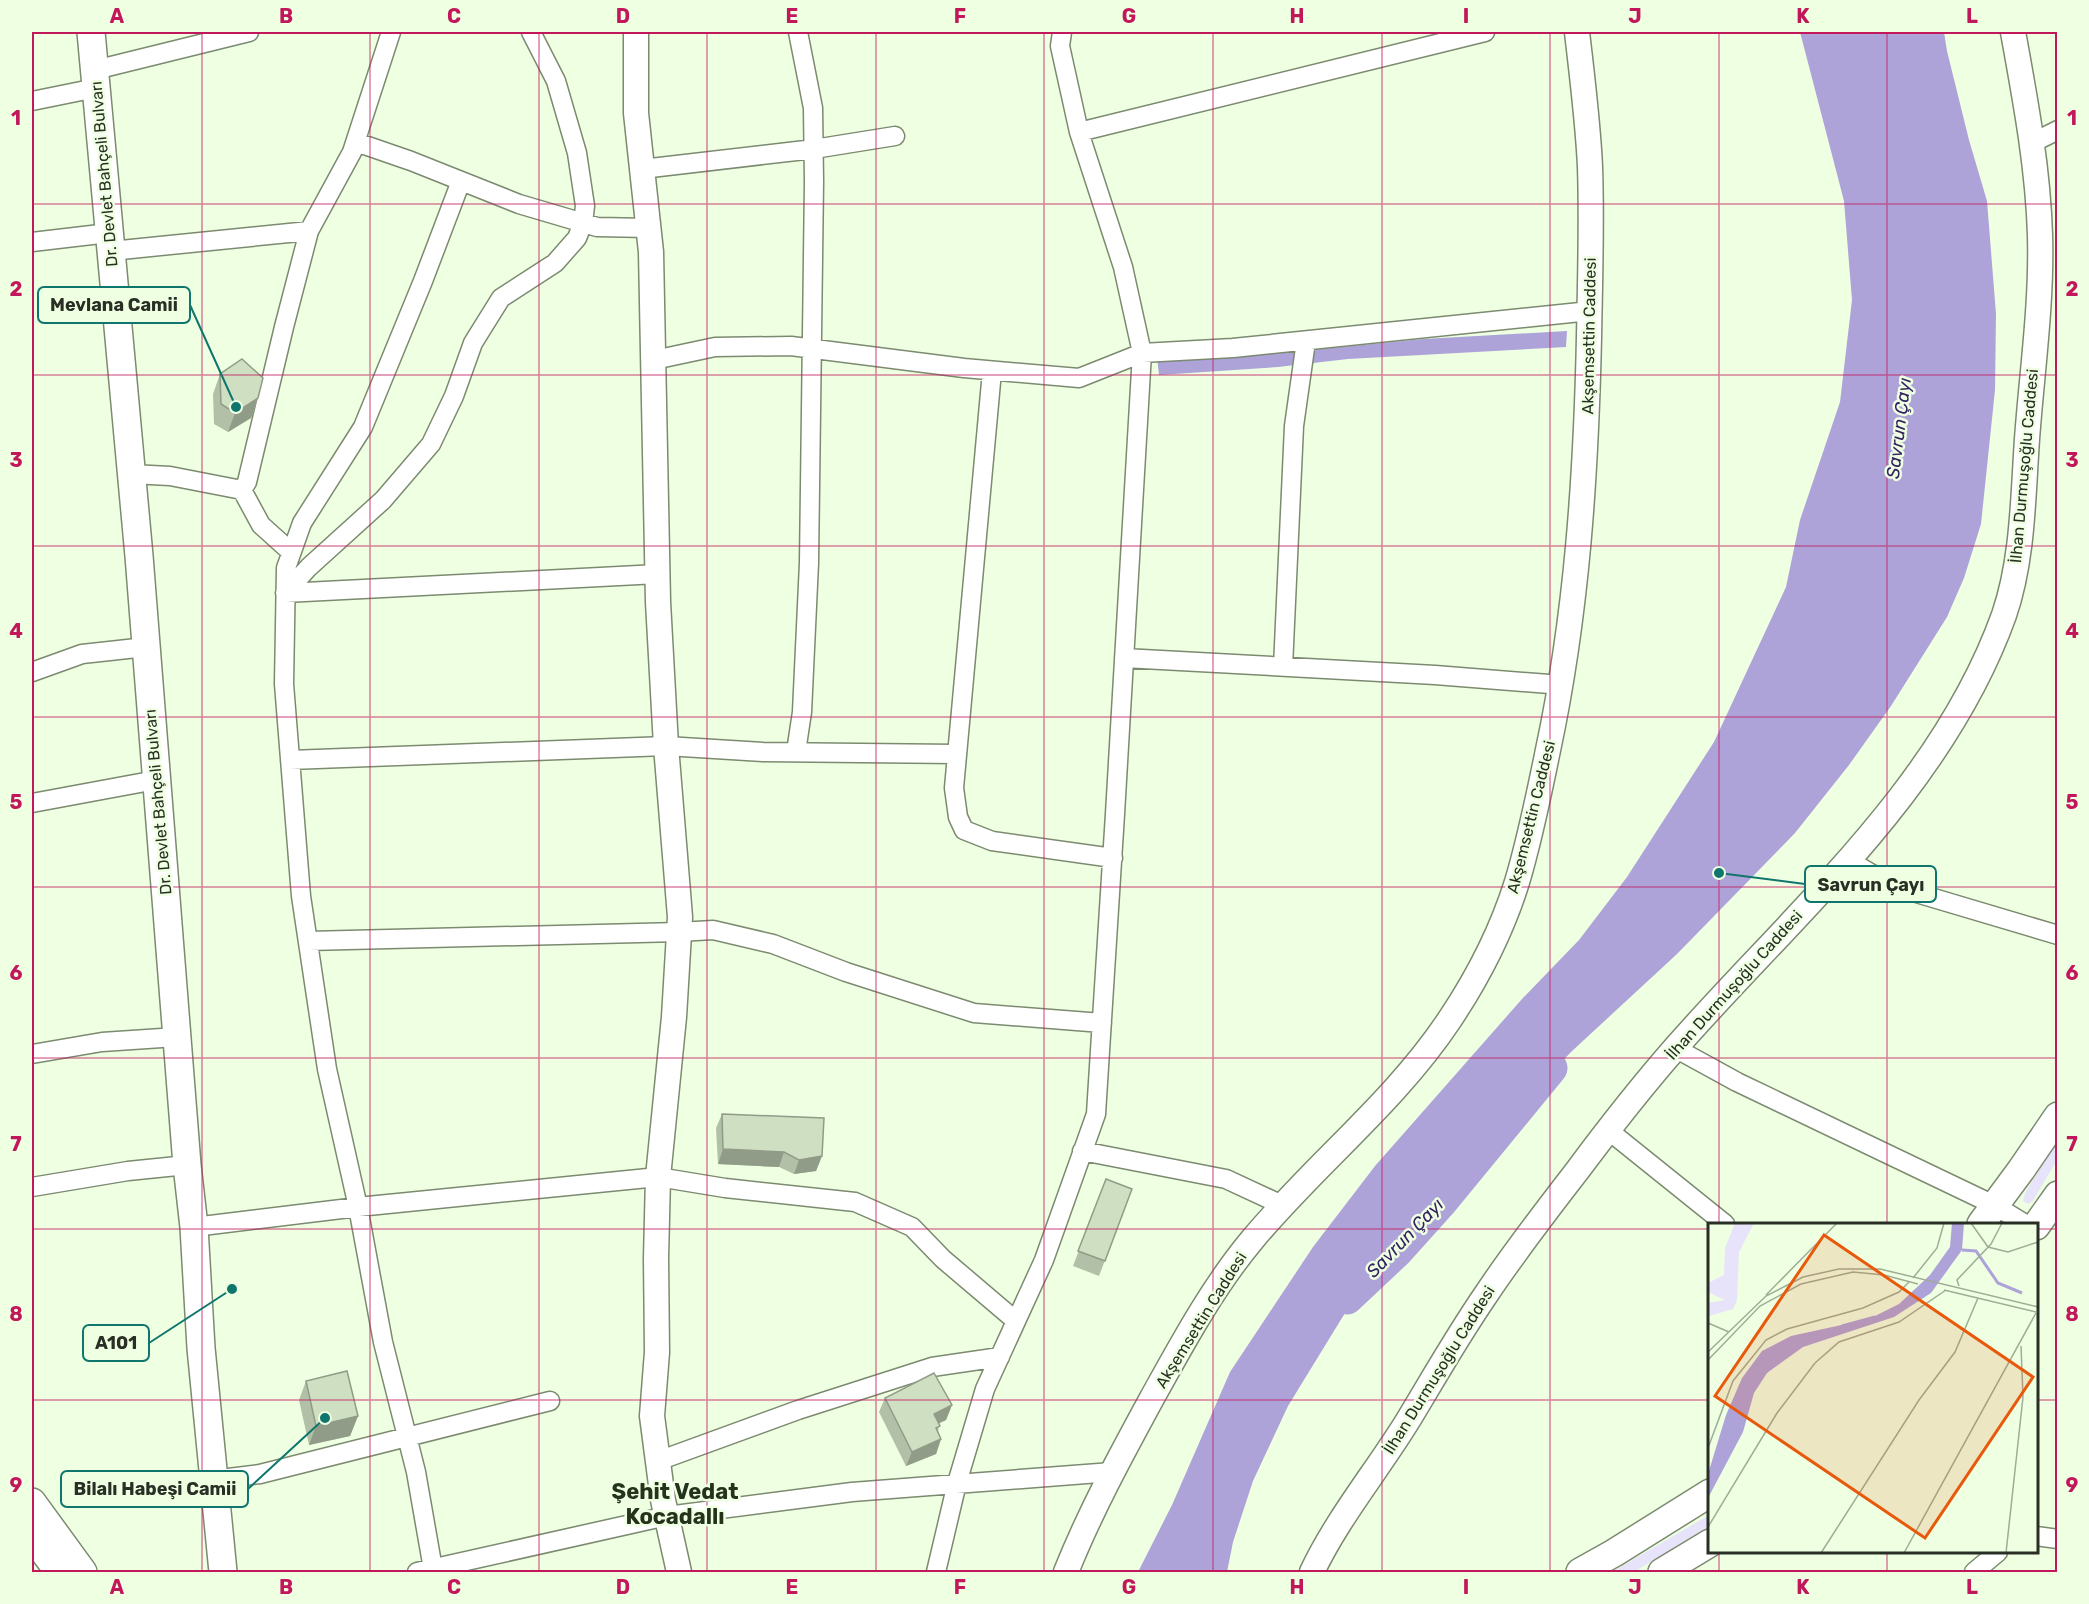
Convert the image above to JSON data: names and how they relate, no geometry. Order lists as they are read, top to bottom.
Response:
{
  "streets": {
    "main road": ["Dr. Devlet Bahçeli Bulvarı"],
    "street": ["Akşemsettin Caddesi", "İlhan Durmuşoğlu Caddesi"]
  },
  "districts": ["Şehit Vedat Kocadallı"],
  "water": ["Savrun Çayı"],
  "places": [
    "Mevlana Camii",
    "Savrun Çayı",
    "A101",
    "Bilalı Habeşi Camii"
  ],
  "grid": {
    "columns": [
      "A",
      "B",
      "C",
      "D",
      "E",
      "F",
      "G",
      "H",
      "I",
      "J",
      "K",
      "L"
    ],
    "rows": [
      "1",
      "2",
      "3",
      "4",
      "5",
      "6",
      "7",
      "8",
      "9"
    ]
  }
}
